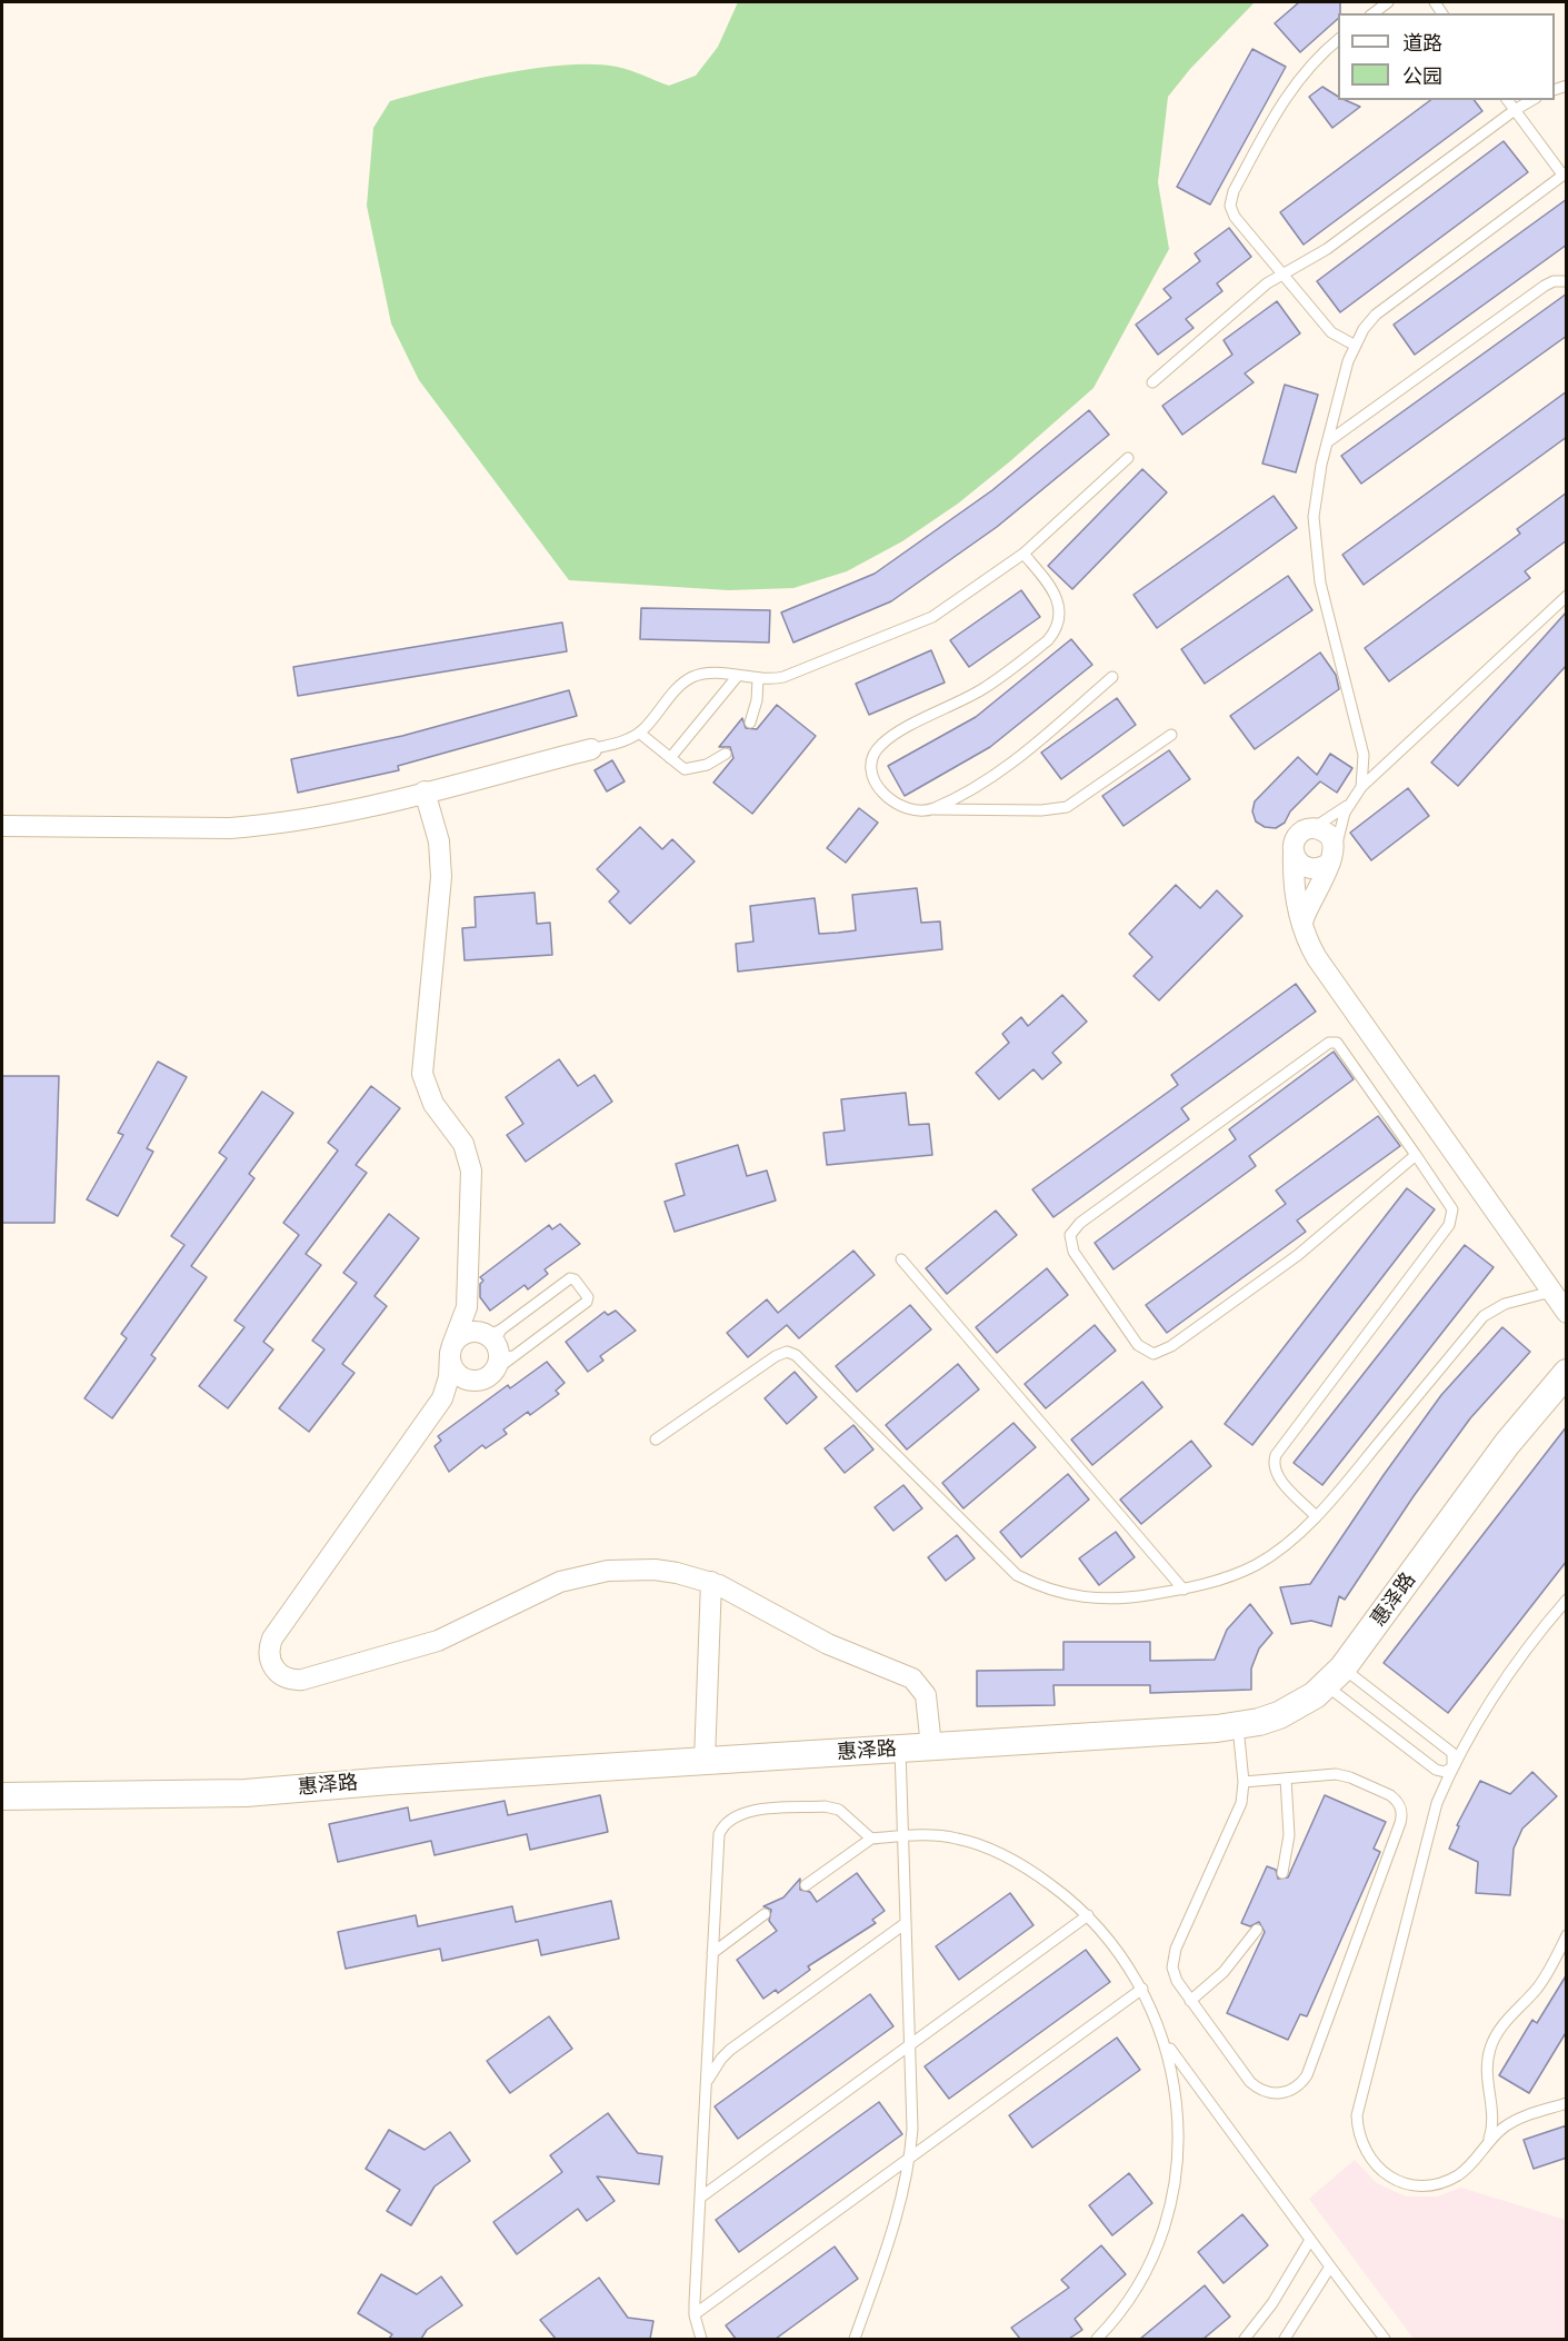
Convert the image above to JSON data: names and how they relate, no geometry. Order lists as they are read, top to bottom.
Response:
{
  "streets": {
    "street": ["惠泽路"]
  },
  "legend": ["道路", "公园"]
}
